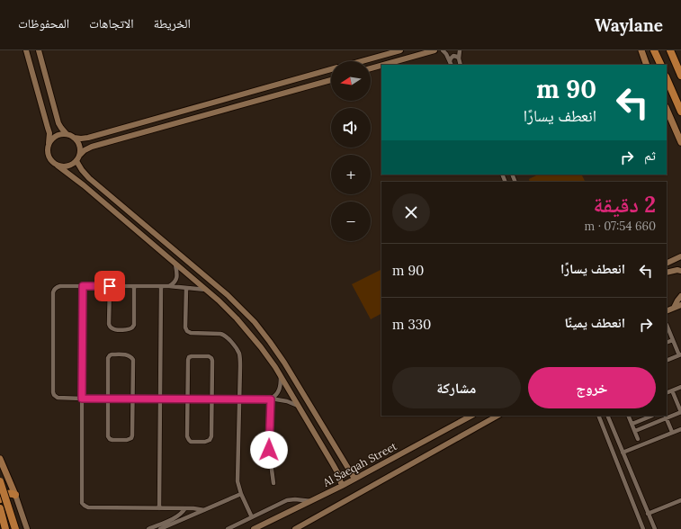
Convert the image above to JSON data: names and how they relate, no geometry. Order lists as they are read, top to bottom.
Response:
{
  "streets": {
    "street": ["Al Saeqah Street"]
  },
  "north": "left",
  "page": {
    "header": "Waylane",
    "nav": ["الخريطة", "الاتجاهات", "المحفوظات"],
    "map_buttons": ["+", "−"],
    "turn": ["90 m", "انعطف يسارًا"],
    "then": "ثم",
    "heading": ["2 دقيقة", "660 m · 07:54"],
    "list": [
      {
        "name": "انعطف يسارًا",
        "value": "90 m"
      },
      {
        "name": "انعطف يمينًا",
        "value": "330 m"
      }
    ],
    "buttons": ["خروج", "مشاركة"]
  }
}
